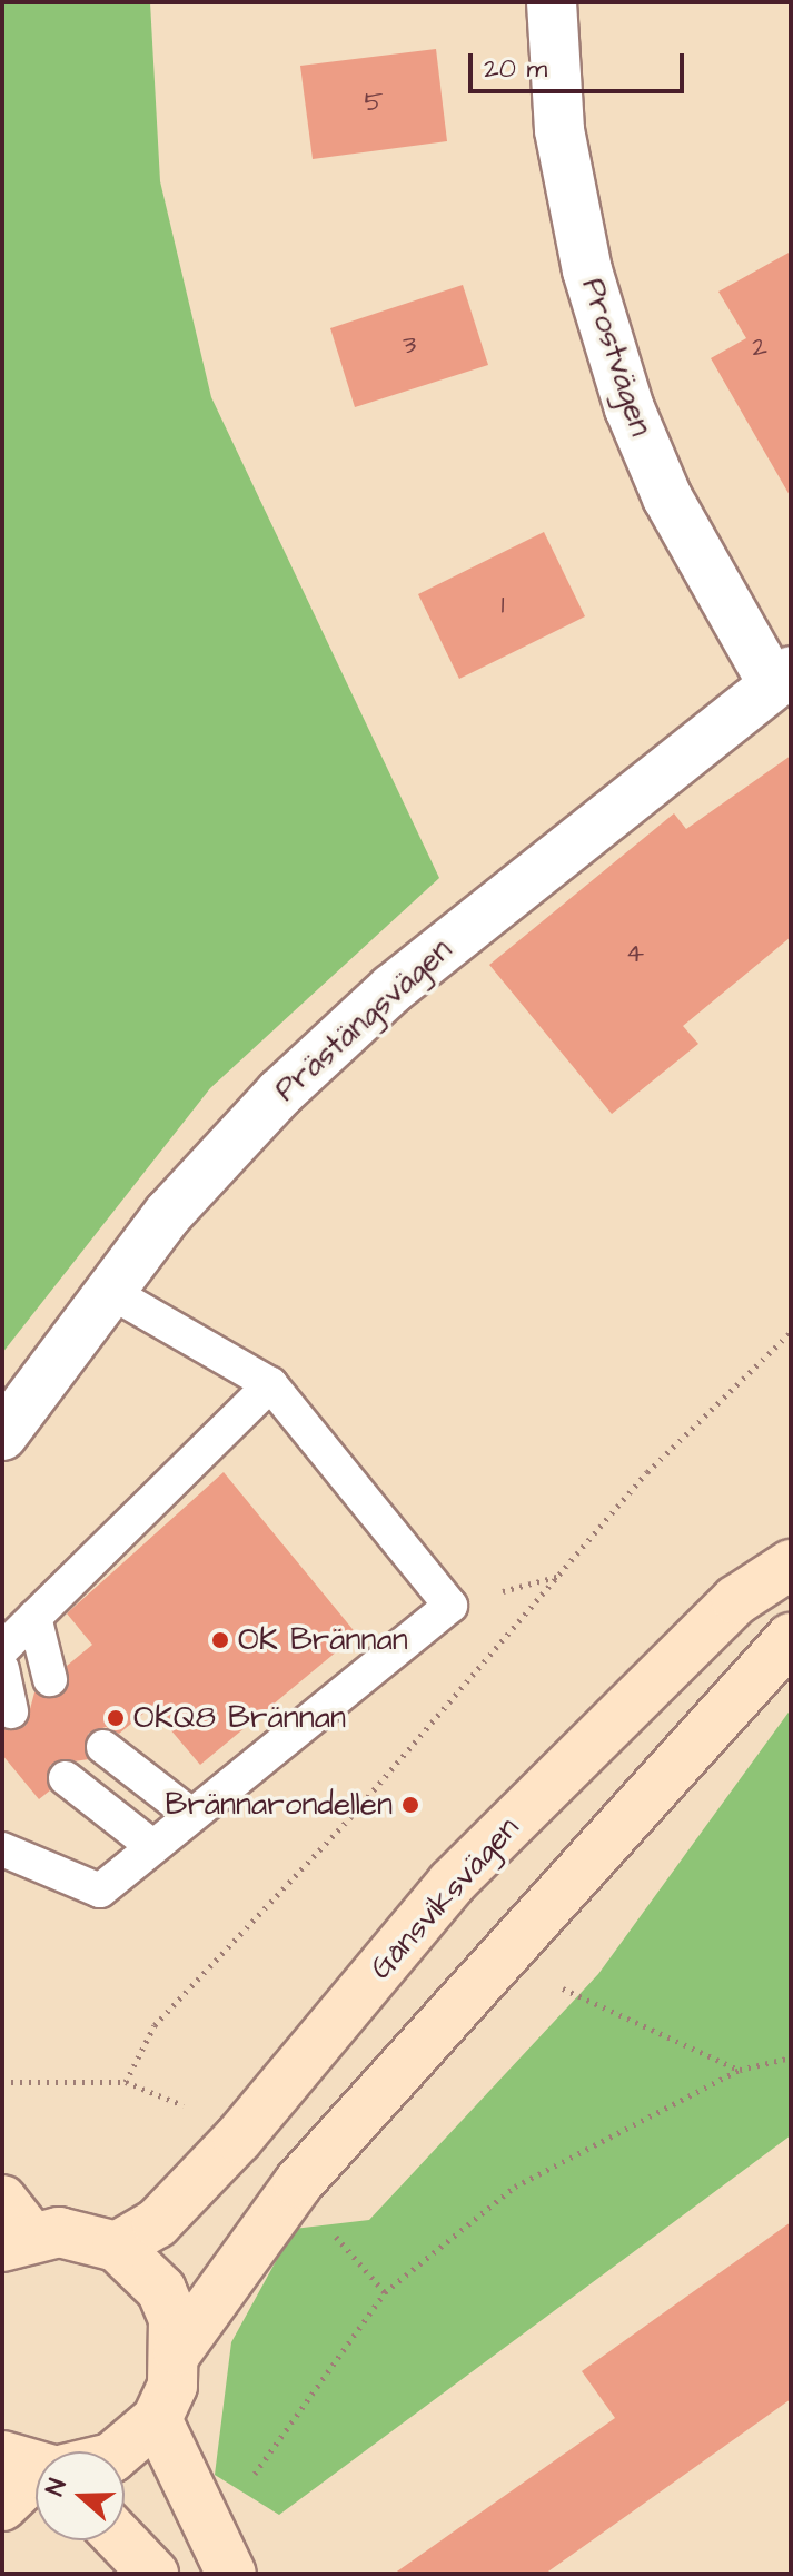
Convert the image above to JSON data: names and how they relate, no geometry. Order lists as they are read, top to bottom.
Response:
{
  "streets": {
    "main road": ["Gånsviksvägen"],
    "street": ["Prostvägen", "Prästängsvägen"]
  },
  "crossings": [
    ["Prostvägen", "Prästängsvägen"]
  ],
  "places": ["OK Brännan", "OKQ8 Brännan", "Brännarondellen"],
  "house_numbers": [
    "5",
    "3",
    "2",
    "1",
    "4"
  ],
  "scale_bar": "20 m",
  "north": "left"
}
